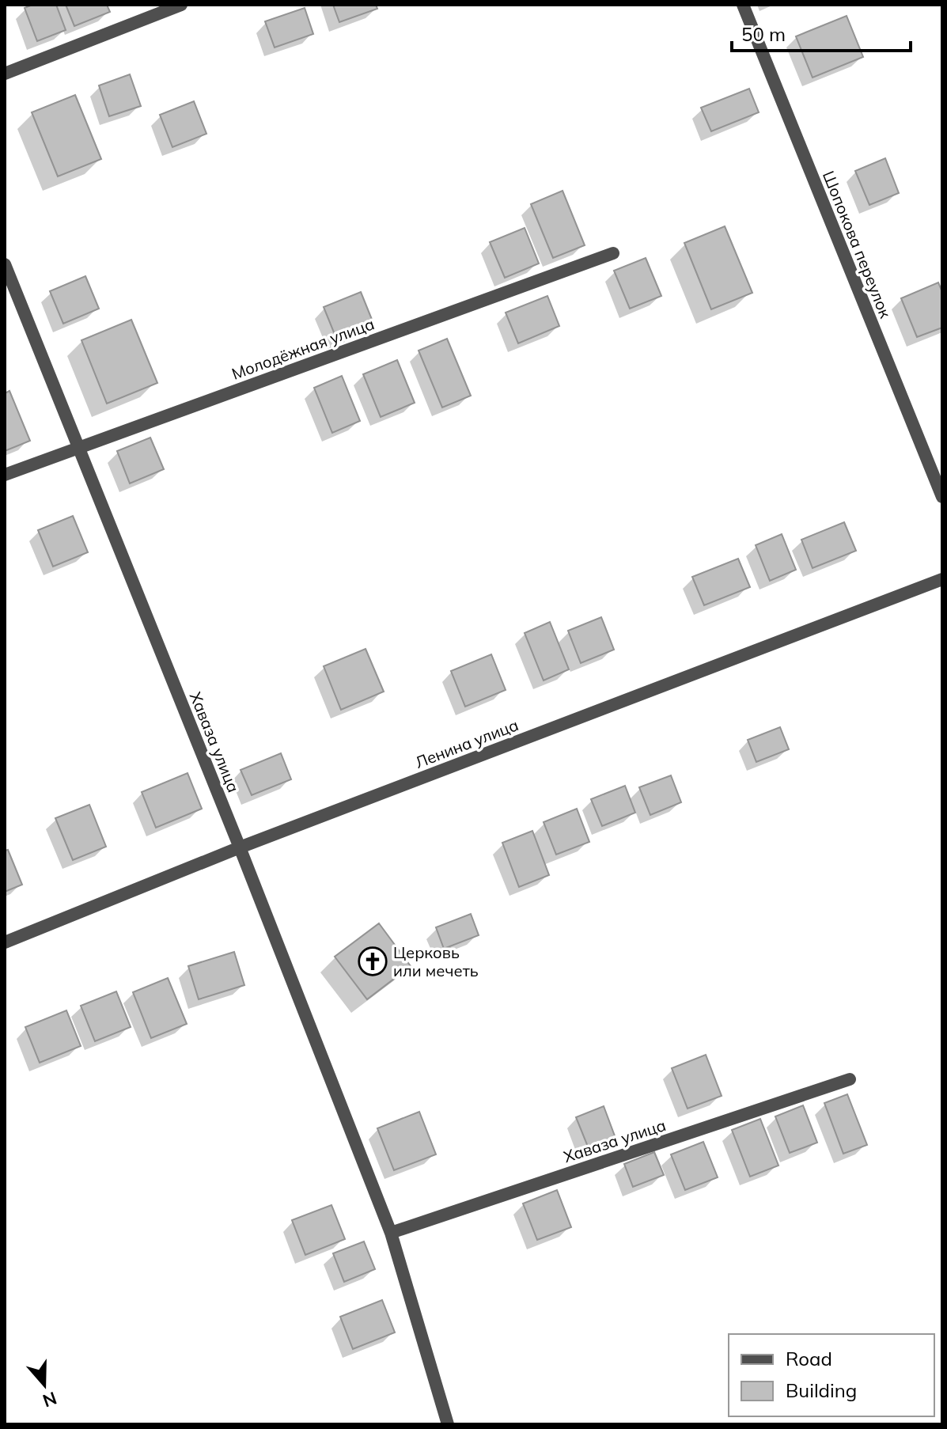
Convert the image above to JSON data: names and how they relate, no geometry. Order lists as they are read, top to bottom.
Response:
{
  "streets": {
    "street": [
      "Шопокова переулок",
      "Молодёжная улица",
      "Хаваза улица",
      "Ленина улица"
    ]
  },
  "crossings": [
    ["Молодёжная улица", "Хаваза улица"],
    ["Хаваза улица", "Ленина улица"]
  ],
  "places": {
    "church": ["Церковь или мечеть"]
  },
  "legend": ["Road", "Building"],
  "scale_bar": "50 m",
  "north": "bottom"
}
